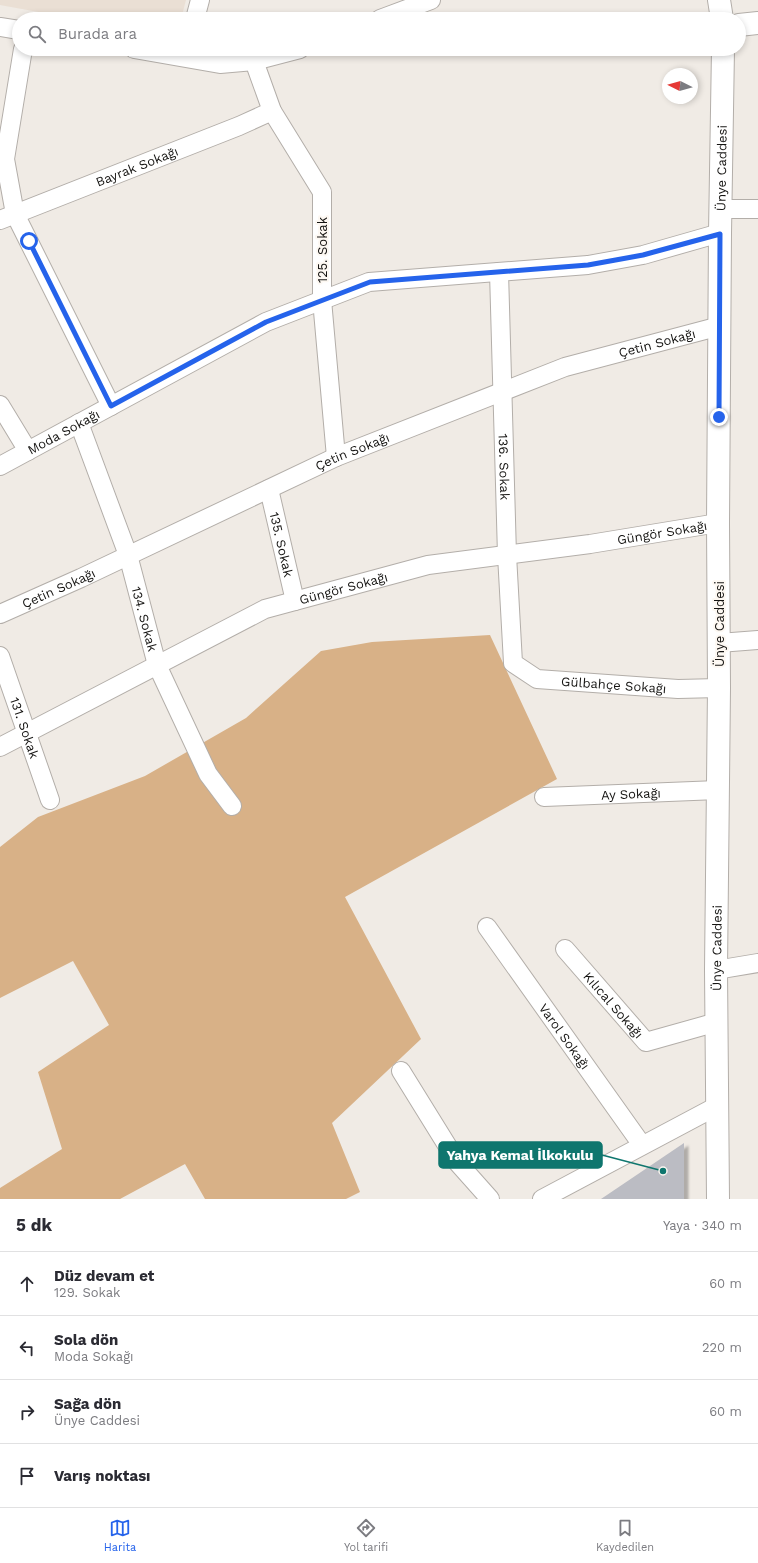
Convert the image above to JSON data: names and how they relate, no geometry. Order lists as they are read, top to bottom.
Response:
{
  "streets": {
    "main road": ["Ünye Caddesi"],
    "street": [
      "Bayrak Sokağı",
      "125. Sokak",
      "Çetin Sokağı",
      "Moda Sokağı",
      "136. Sokak",
      "Güngör Sokağı",
      "135. Sokak",
      "134. Sokak",
      "Gülbahçe Sokağı",
      "131. Sokak",
      "Ay Sokağı",
      "Kılıcal Sokağı",
      "Varol Sokağı"
    ]
  },
  "crossings": [
    ["Bayrak Sokağı", "125. Sokak"],
    ["Ünye Caddesi", "Çetin Sokağı"],
    ["Ünye Caddesi", "Moda Sokağı"],
    ["Ünye Caddesi", "Güngör Sokağı"],
    ["Ünye Caddesi", "Gülbahçe Sokağı"],
    ["Ünye Caddesi", "Ay Sokağı"],
    ["Ünye Caddesi", "Kılıcal Sokağı"],
    ["125. Sokak", "Çetin Sokağı"],
    ["125. Sokak", "Moda Sokağı"],
    ["Çetin Sokağı", "136. Sokak"],
    ["Çetin Sokağı", "135. Sokak"],
    ["Çetin Sokağı", "134. Sokak"],
    ["Moda Sokağı", "136. Sokak"],
    ["Moda Sokağı", "134. Sokak"],
    ["136. Sokak", "Güngör Sokağı"],
    ["136. Sokak", "Gülbahçe Sokağı"],
    ["Güngör Sokağı", "135. Sokak"],
    ["Güngör Sokağı", "134. Sokak"],
    ["Güngör Sokağı", "131. Sokak"]
  ],
  "places": ["Yahya Kemal İlkokulu"],
  "north": "left",
  "page": {
    "search": "Burada ara",
    "heading": ["5 dk", "Yaya · 340 m"],
    "list": [
      ["Düz devam et", "129. Sokak", "60 m"],
      ["Sola dön", "Moda Sokağı", "220 m"],
      ["Sağa dön", "Ünye Caddesi", "60 m"],
      "Varış noktası"
    ],
    "nav": ["Harita", "Yol tarifi", "Kaydedilen"]
  }
}
